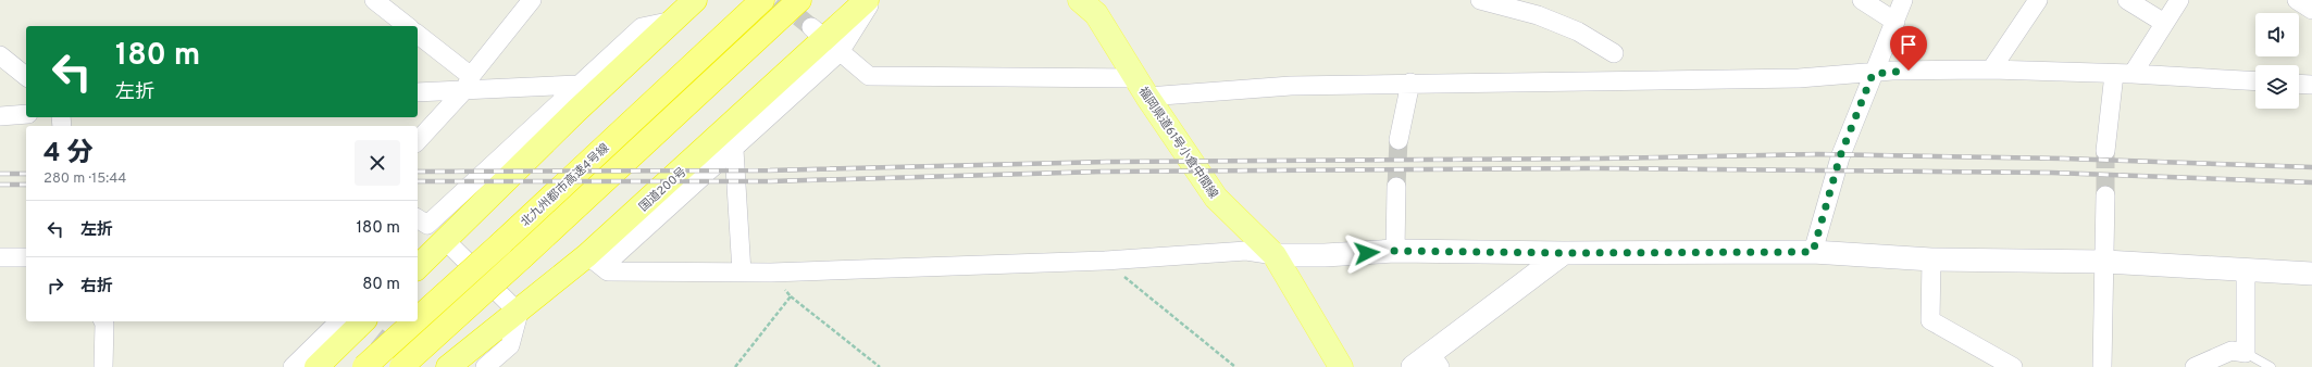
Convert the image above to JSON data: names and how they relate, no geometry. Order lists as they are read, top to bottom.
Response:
{
  "streets": {
    "highway": ["北九州都市高速4号線", "国道200号"],
    "main road": ["福岡県道61号小倉中間線"]
  },
  "page": {
    "turn": ["180 m", "左折"],
    "heading": ["4 分", "280 m · 15:44"],
    "list": [
      {
        "name": "左折",
        "value": "180 m"
      },
      {
        "name": "右折",
        "value": "80 m"
      }
    ]
  }
}
